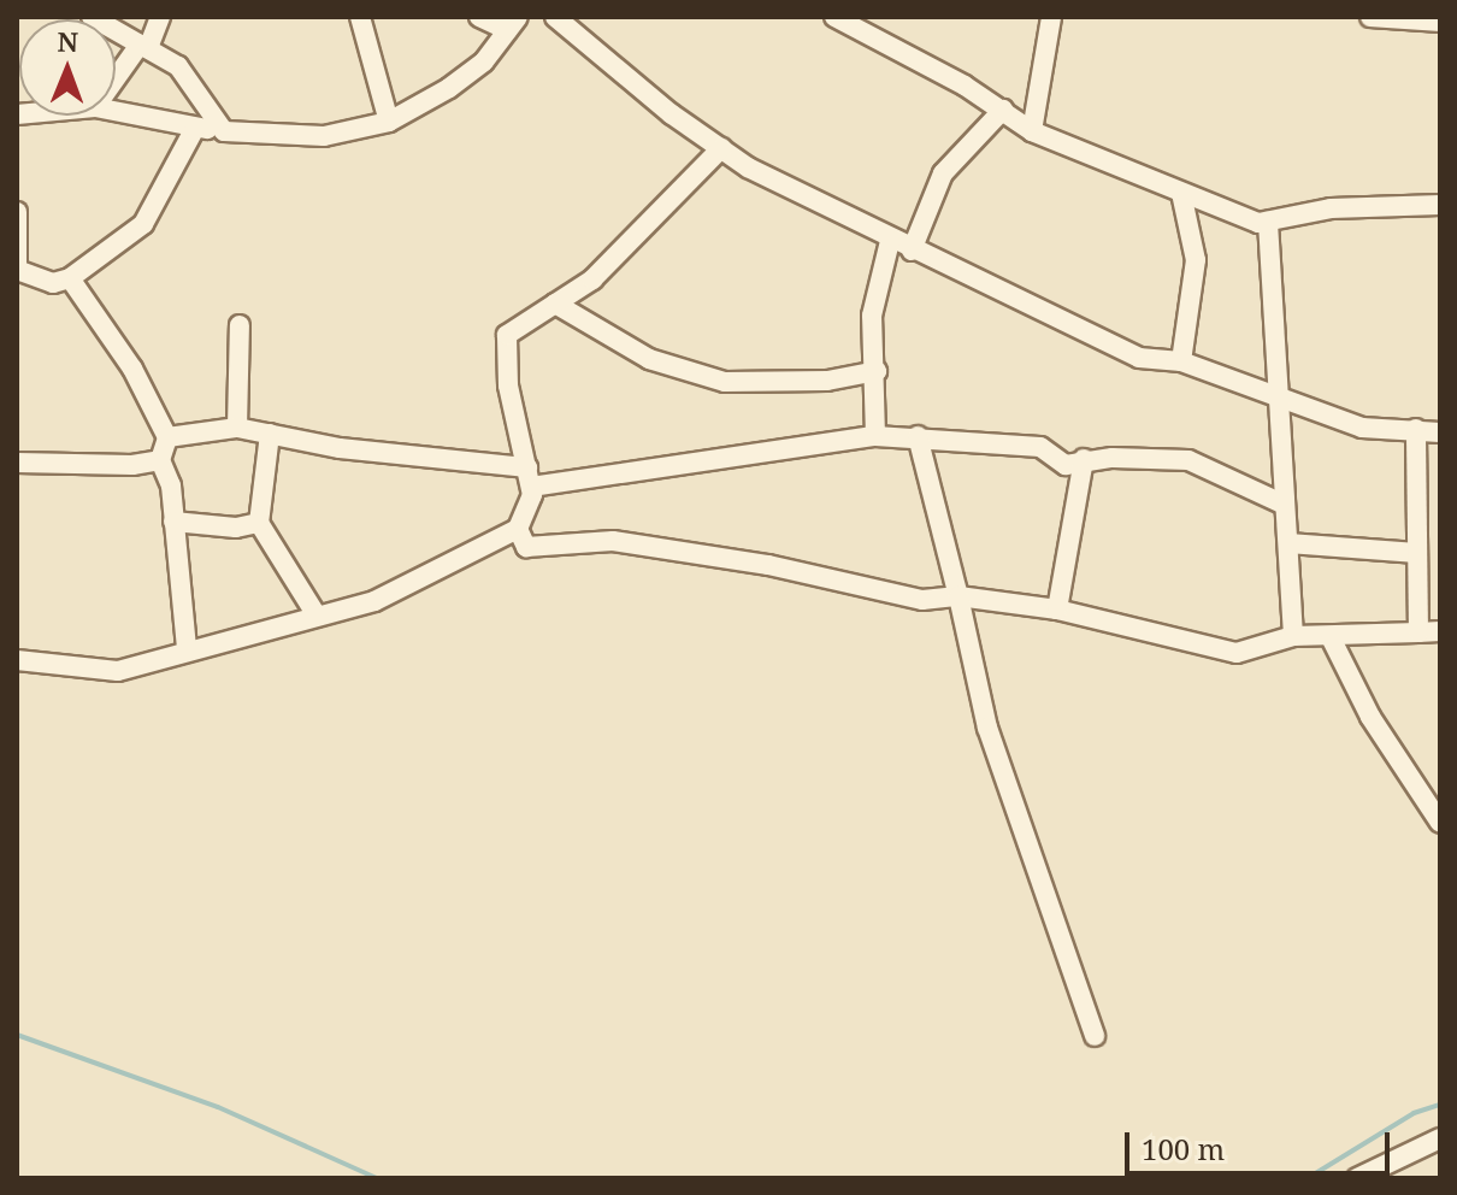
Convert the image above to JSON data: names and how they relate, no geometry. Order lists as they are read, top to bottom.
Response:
{
  "scale_bar": "100 m",
  "north": "top"
}
